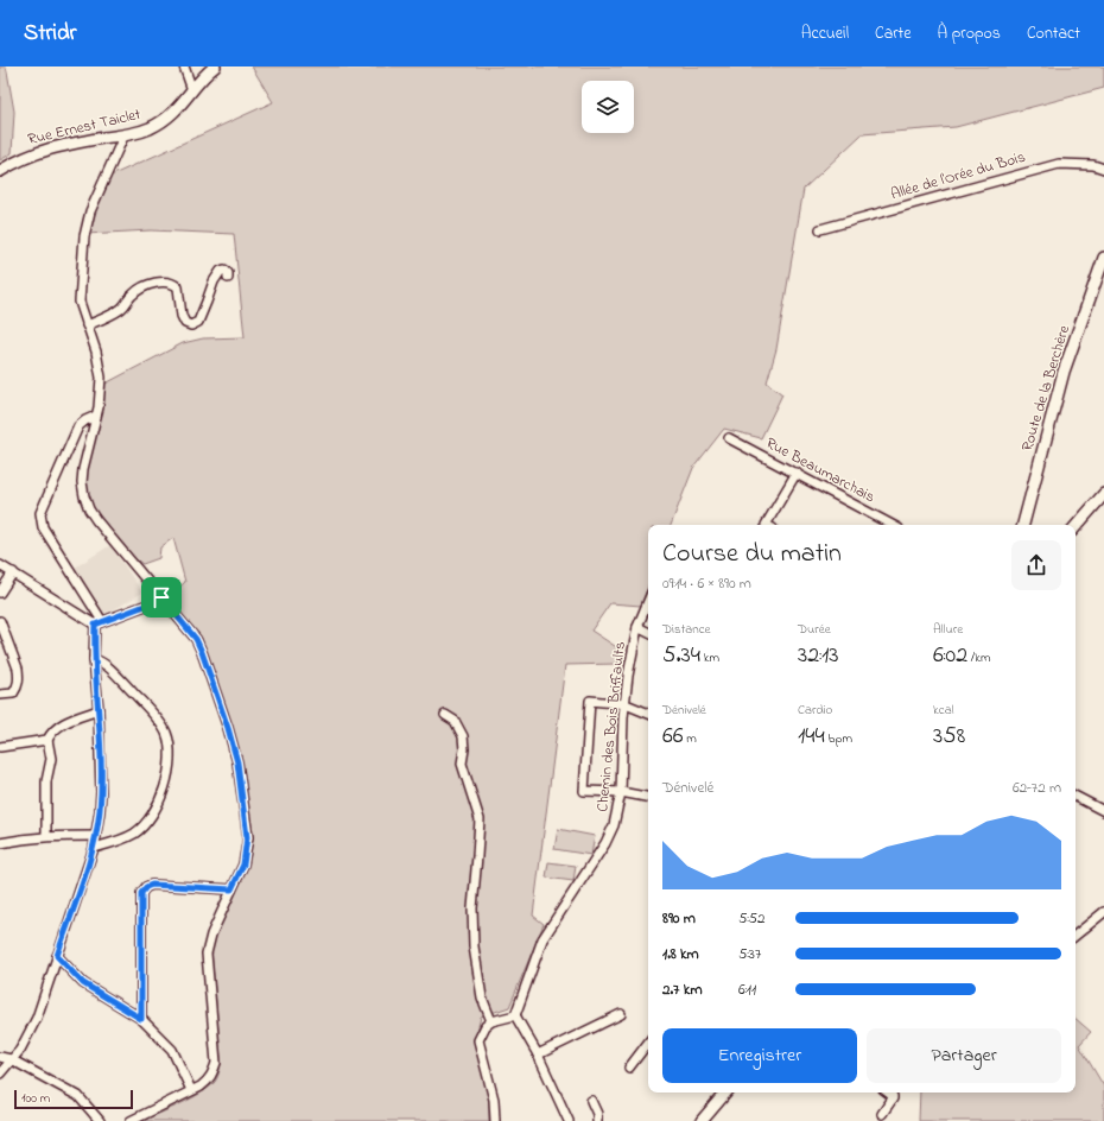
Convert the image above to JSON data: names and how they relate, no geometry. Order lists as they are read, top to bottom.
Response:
{
  "streets": {
    "street": [
      "Rue Ernest Taiclet",
      "Allée de l'Orée du Bois",
      "Route de la Berchère",
      "Rue Beaumarchais",
      "Chemin des Bois Briffaults"
    ]
  },
  "scale_bar": "100 m",
  "page": {
    "header": "Stridr",
    "nav": [
      "Accueil",
      "Carte",
      "À propos",
      "Contact"
    ],
    "heading": ["Course du matin", "09:14 · 6 × 890 m"],
    "stats": [
      ["Distance", "5.34 km"],
      ["Durée", "32:13"],
      ["Allure", "6:02 /km"],
      ["Dénivelé", "66 m"],
      ["Cardio", "144 bpm"],
      ["kcal", "358"]
    ],
    "chart": ["Dénivelé", "62–72 m"],
    "list": [
      {
        "name": "890 m",
        "note": "5:52"
      },
      {
        "name": "1.8 km",
        "note": "5:37"
      },
      {
        "name": "2.7 km",
        "note": "6:11"
      }
    ],
    "buttons": ["Enregistrer", "Partager"],
    "scale": "100 m"
  }
}
